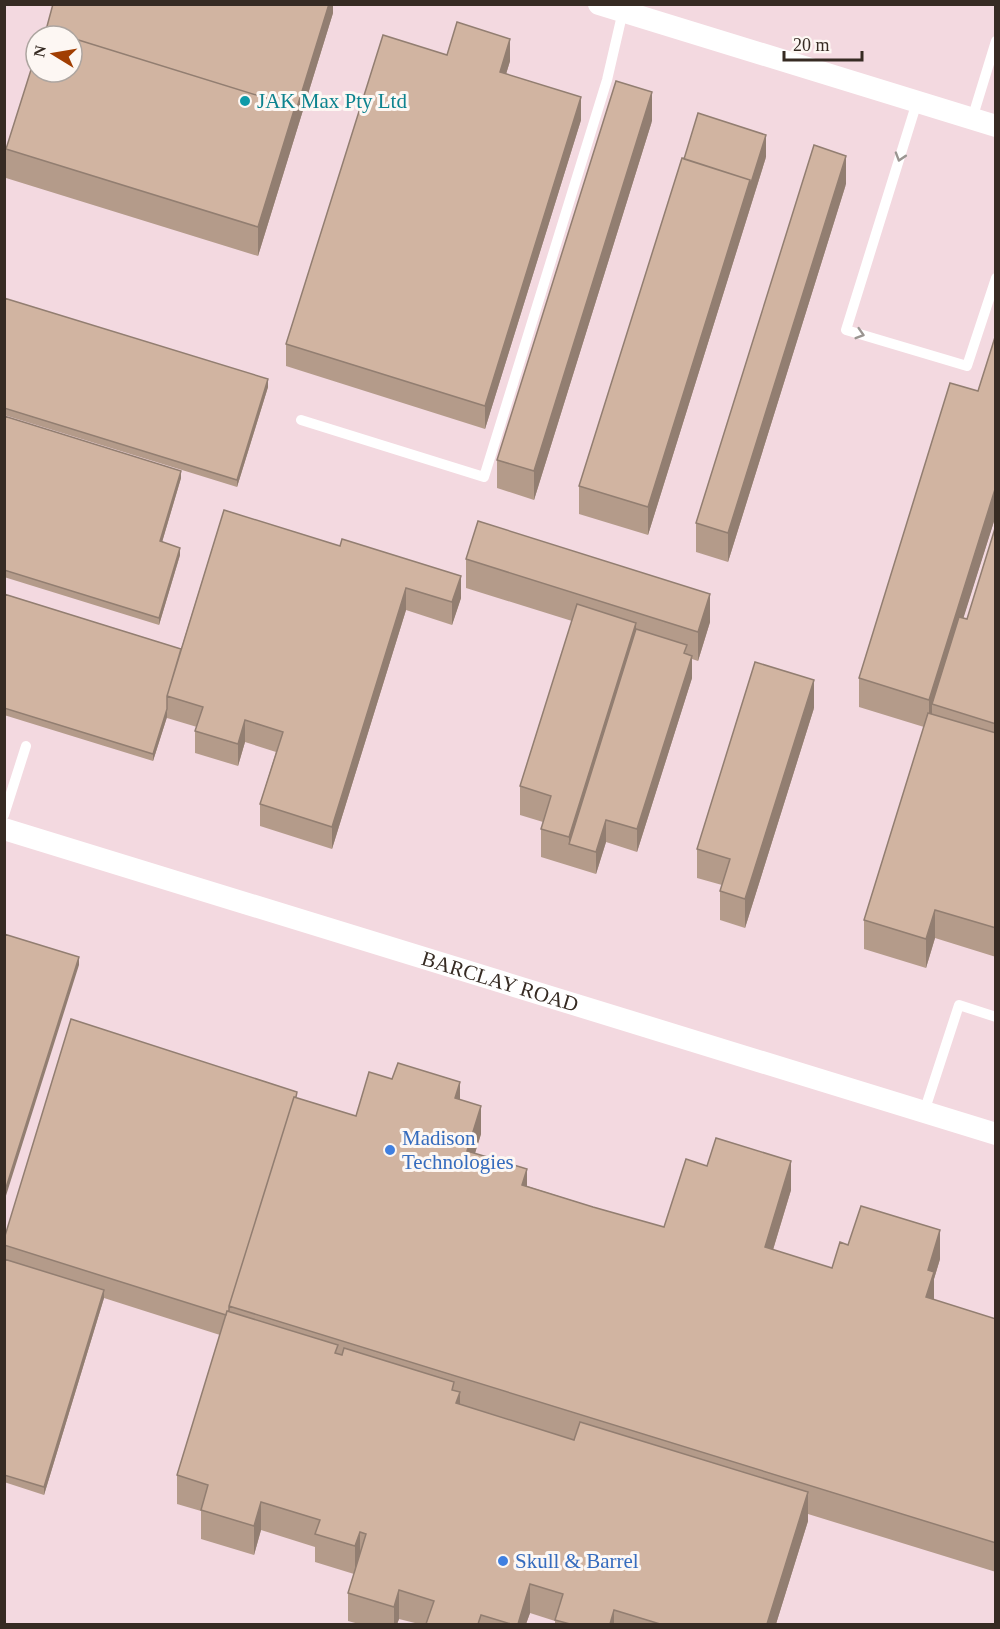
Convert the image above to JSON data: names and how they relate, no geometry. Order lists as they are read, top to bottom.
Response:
{
  "streets": {
    "street": ["BARCLAY ROAD"]
  },
  "places": ["JAK Max Pty Ltd", "Madison Technologies", "Skull & Barrel"],
  "scale_bar": "20 m",
  "north": "left"
}
